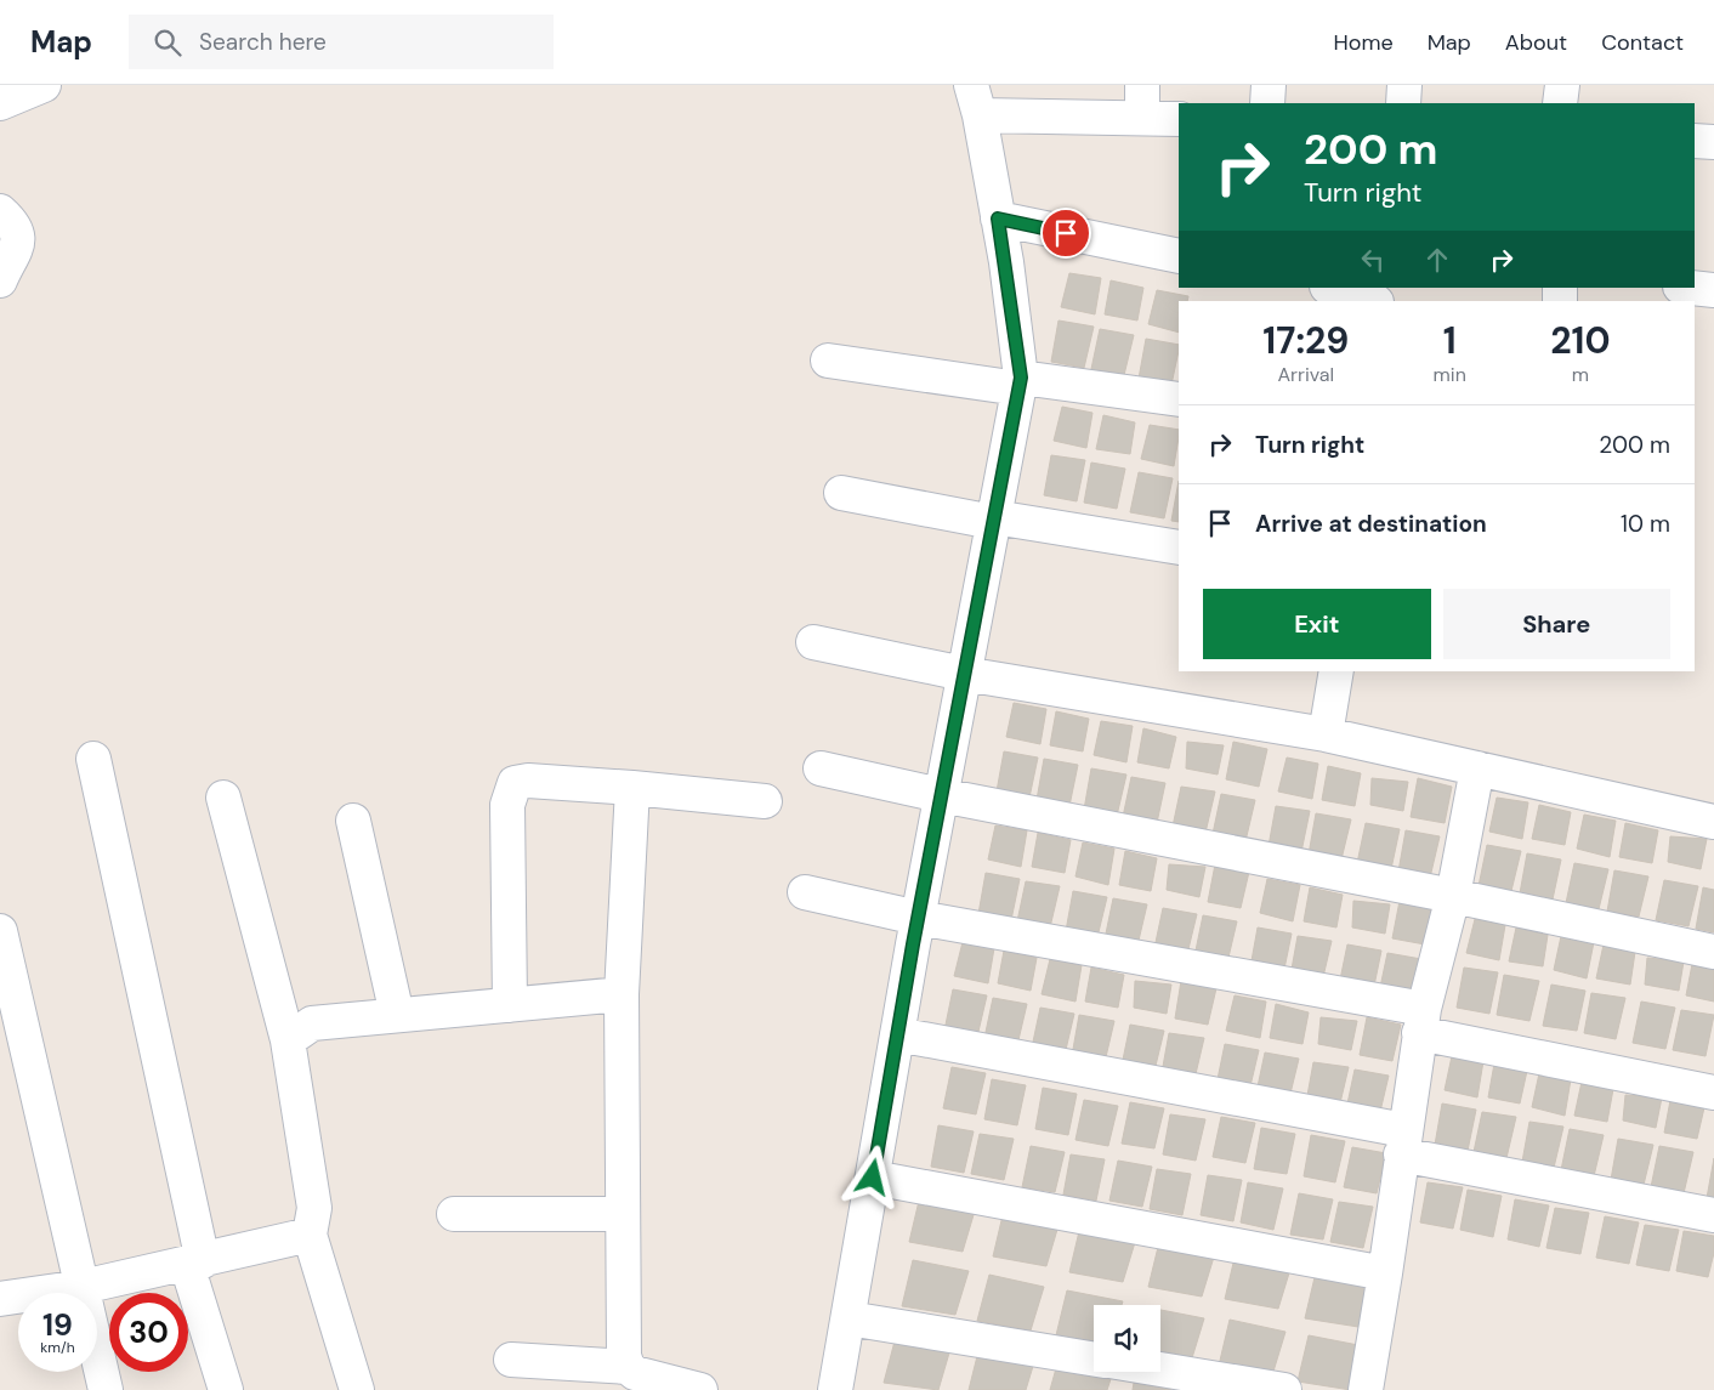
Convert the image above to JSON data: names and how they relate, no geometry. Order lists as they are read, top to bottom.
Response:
{
  "page": {
    "header": "Map",
    "search": "Search here",
    "nav": [
      "Home",
      "Map",
      "About",
      "Contact"
    ],
    "turn": ["200 m", "Turn right"],
    "eta": [
      "17:29",
      "Arrival",
      "1",
      "min",
      "210",
      "m"
    ],
    "list": [
      {
        "name": "Turn right",
        "value": "200 m"
      },
      {
        "name": "Arrive at destination",
        "value": "10 m"
      }
    ],
    "buttons": ["Exit", "Share"],
    "speed": "19 km/h",
    "limit": "30"
  }
}
